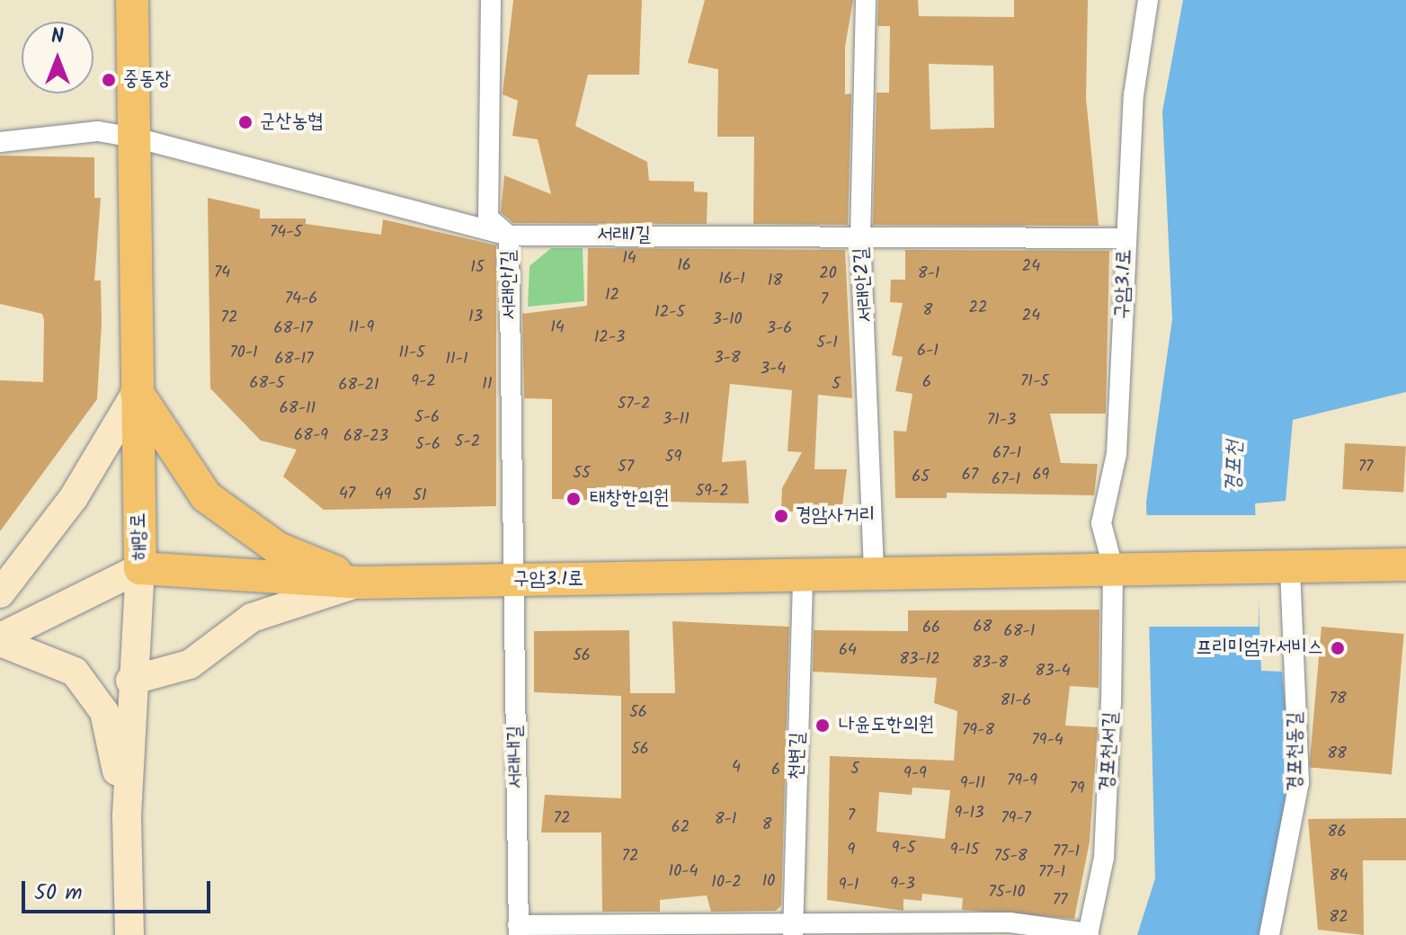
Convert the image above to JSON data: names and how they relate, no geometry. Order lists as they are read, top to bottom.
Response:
{
  "streets": {
    "main road": ["구암3.1로", "해망로"],
    "street": [
      "서래1길",
      "서래안1길",
      "서래안2길",
      "경포천서길",
      "경포천동길",
      "천변길",
      "서래내길"
    ]
  },
  "crossings": [
    ["서래1길", "구암3.1로"],
    ["서래1길", "서래안1길"],
    ["서래1길", "서래안2길"],
    ["서래1길", "해망로"],
    ["구암3.1로", "서래안1길"],
    ["구암3.1로", "서래안2길"],
    ["구암3.1로", "해망로"],
    ["구암3.1로", "경포천서길"],
    ["구암3.1로", "천변길"],
    ["구암3.1로", "서래내길"],
    ["서래안1길", "서래내길"]
  ],
  "water": ["경포천"],
  "places": [
    "중동장",
    "군산농협",
    "태창한의원",
    "경암사거리",
    "프리미엄카서비스",
    "나윤도한의원"
  ],
  "house_numbers": [
    "74-5",
    "14",
    "16",
    "24",
    "15",
    "74",
    "20",
    "8-1",
    "16-1",
    "18",
    "12",
    "74-6",
    "7",
    "22",
    "8",
    "12-5",
    "24",
    "13",
    "72",
    "3-10",
    "11-9",
    "14",
    "68-17",
    "3-6",
    "12-3",
    "5-1",
    "6-1",
    "70-1",
    "11-5",
    "3-8",
    "68-17",
    "11-1",
    "3-4",
    "9-2",
    "71-5",
    "6",
    "68-5",
    "11",
    "5",
    "68-21",
    "57-2",
    "68-11",
    "5-6",
    "3-11",
    "71-3",
    "68-9",
    "68-23",
    "5-2",
    "5-6",
    "67-1",
    "59",
    "57",
    "77",
    "55",
    "67",
    "69",
    "65",
    "67-1",
    "59-2",
    "47",
    "49",
    "51",
    "68",
    "66",
    "68-1",
    "64",
    "56",
    "83-12",
    "83-8",
    "83-4",
    "78",
    "81-6",
    "56",
    "79-8",
    "79-4",
    "56",
    "88",
    "4",
    "5",
    "6",
    "9-9",
    "79-9",
    "9-11",
    "79",
    "9-13",
    "7",
    "72",
    "79-7",
    "8-1",
    "8",
    "62",
    "86",
    "9-5",
    "9",
    "9-15",
    "77-1",
    "72",
    "75-8",
    "10-4",
    "77-1",
    "84",
    "10",
    "10-2",
    "9-3",
    "9-1",
    "75-10",
    "77",
    "82"
  ],
  "scale_bar": "50 m",
  "north": "top"
}
